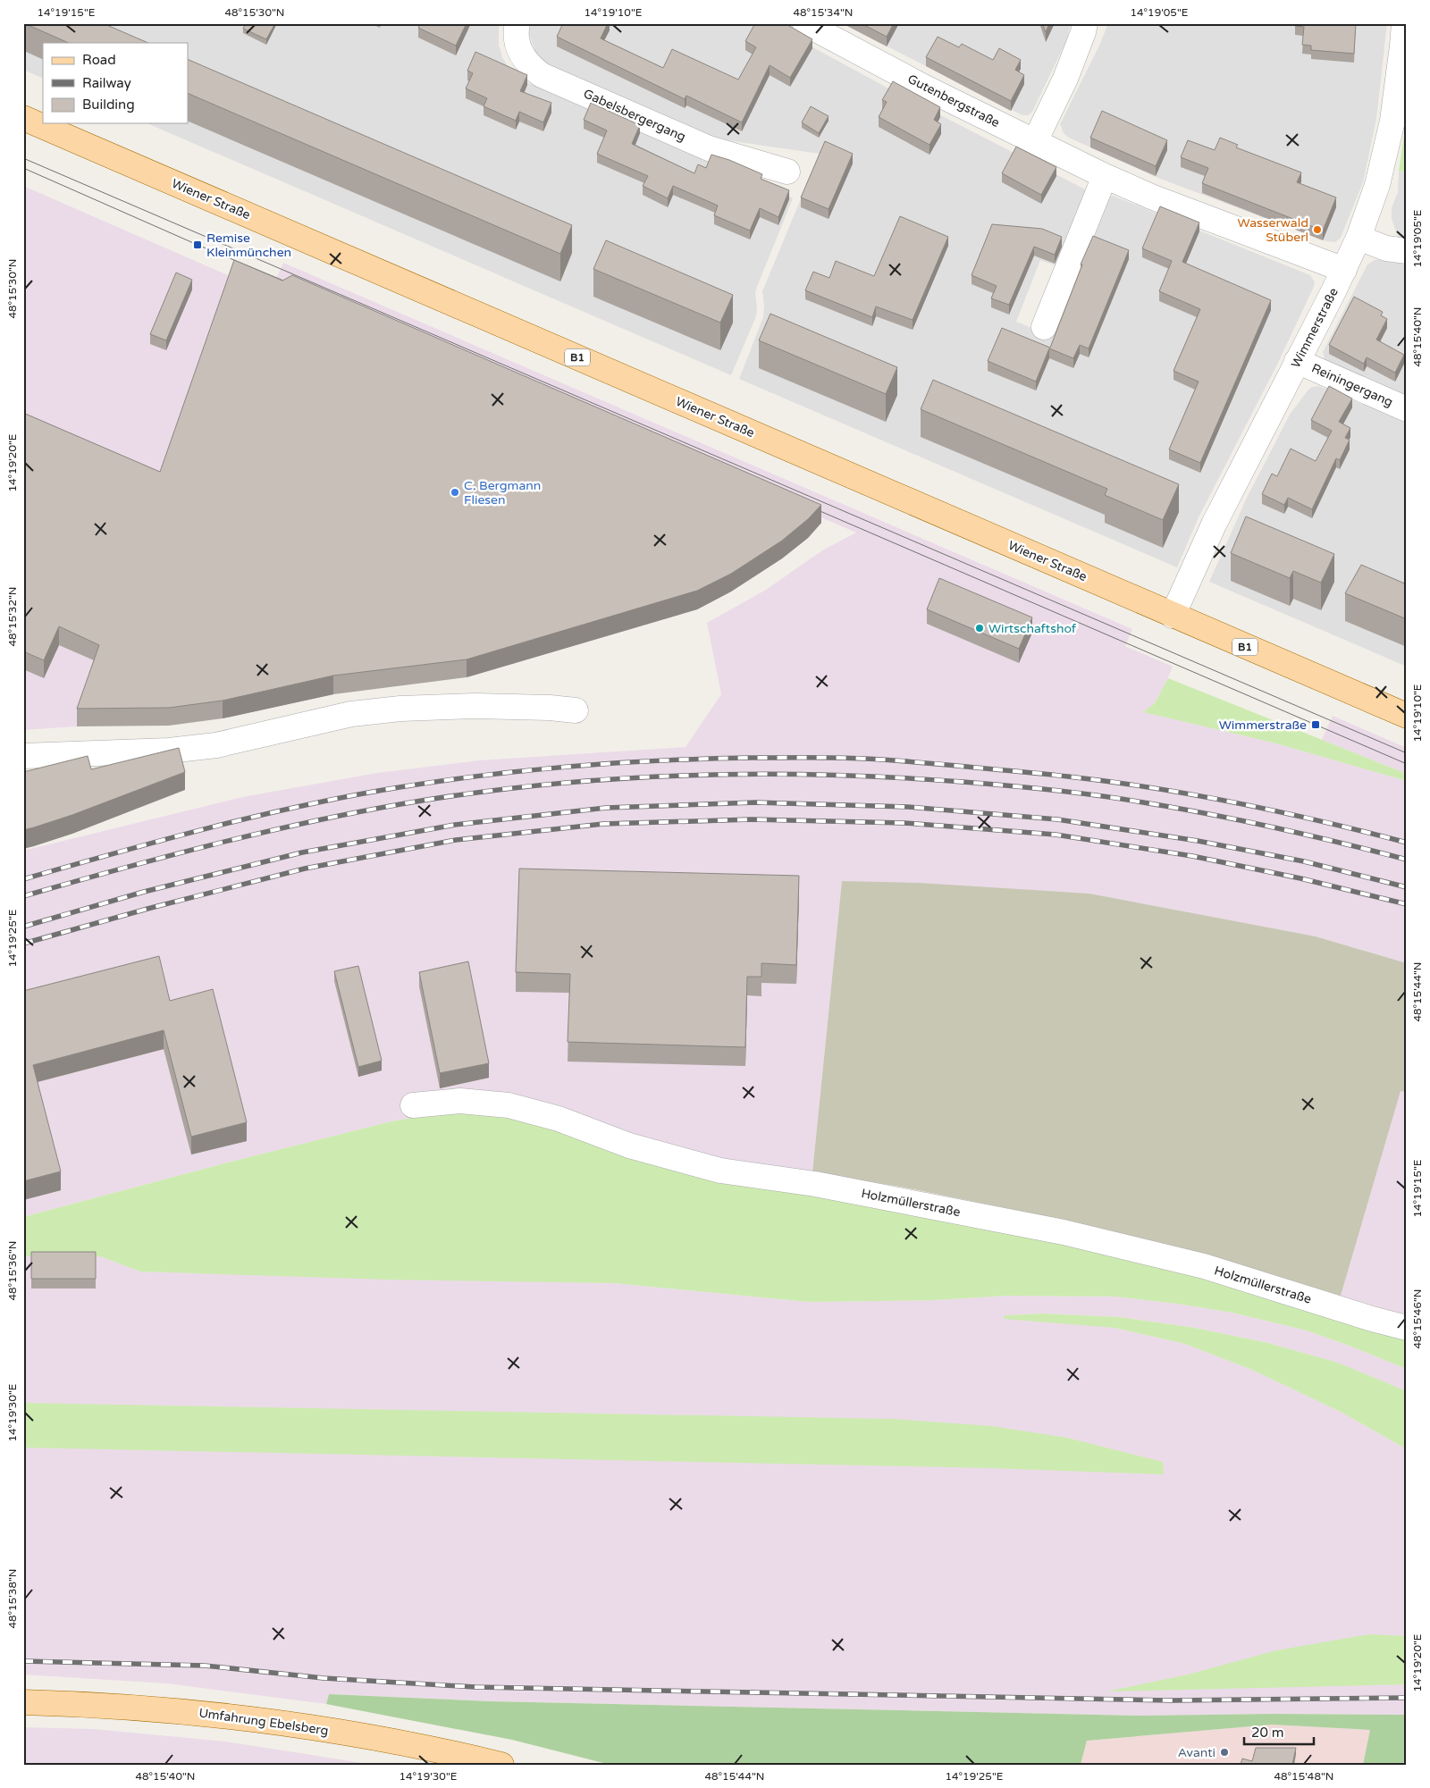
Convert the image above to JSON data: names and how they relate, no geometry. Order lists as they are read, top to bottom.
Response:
{
  "streets": {
    "main road": ["Wiener Straße", "B1", "Umfahrung Ebelsberg"],
    "street": [
      "Gutenbergstraße",
      "Gabelsbergergang",
      "Wimmerstraße",
      "Reiningergang",
      "Holzmüllerstraße"
    ]
  },
  "crossings": [
    ["Gutenbergstraße", "Wimmerstraße"],
    ["Wiener Straße", "Wimmerstraße"],
    ["Wimmerstraße", "Reiningergang"]
  ],
  "places": {
    "other": [
      "Wasserwald Stüberl",
      "C. Bergmann Fliesen",
      "Wirtschaftshof",
      "Avanti"
    ],
    "transit": ["Remise Kleinmünchen", "Wimmerstraße"]
  },
  "legend": ["Road", "Railway", "Building"],
  "scale_bar": "20 m",
  "coordinates": [
    "14°19'15\"E",
    "48°15'30\"N",
    "14°19'10\"E",
    "48°15'34\"N",
    "14°19'05\"E",
    "48°15'40\"N",
    "14°19'20\"E",
    "48°15'32\"N",
    "14°19'25\"E",
    "48°15'44\"N",
    "48°15'36\"N",
    "48°15'46\"N",
    "14°19'30\"E",
    "48°15'38\"N",
    "48°15'48\"N"
  ]
}
